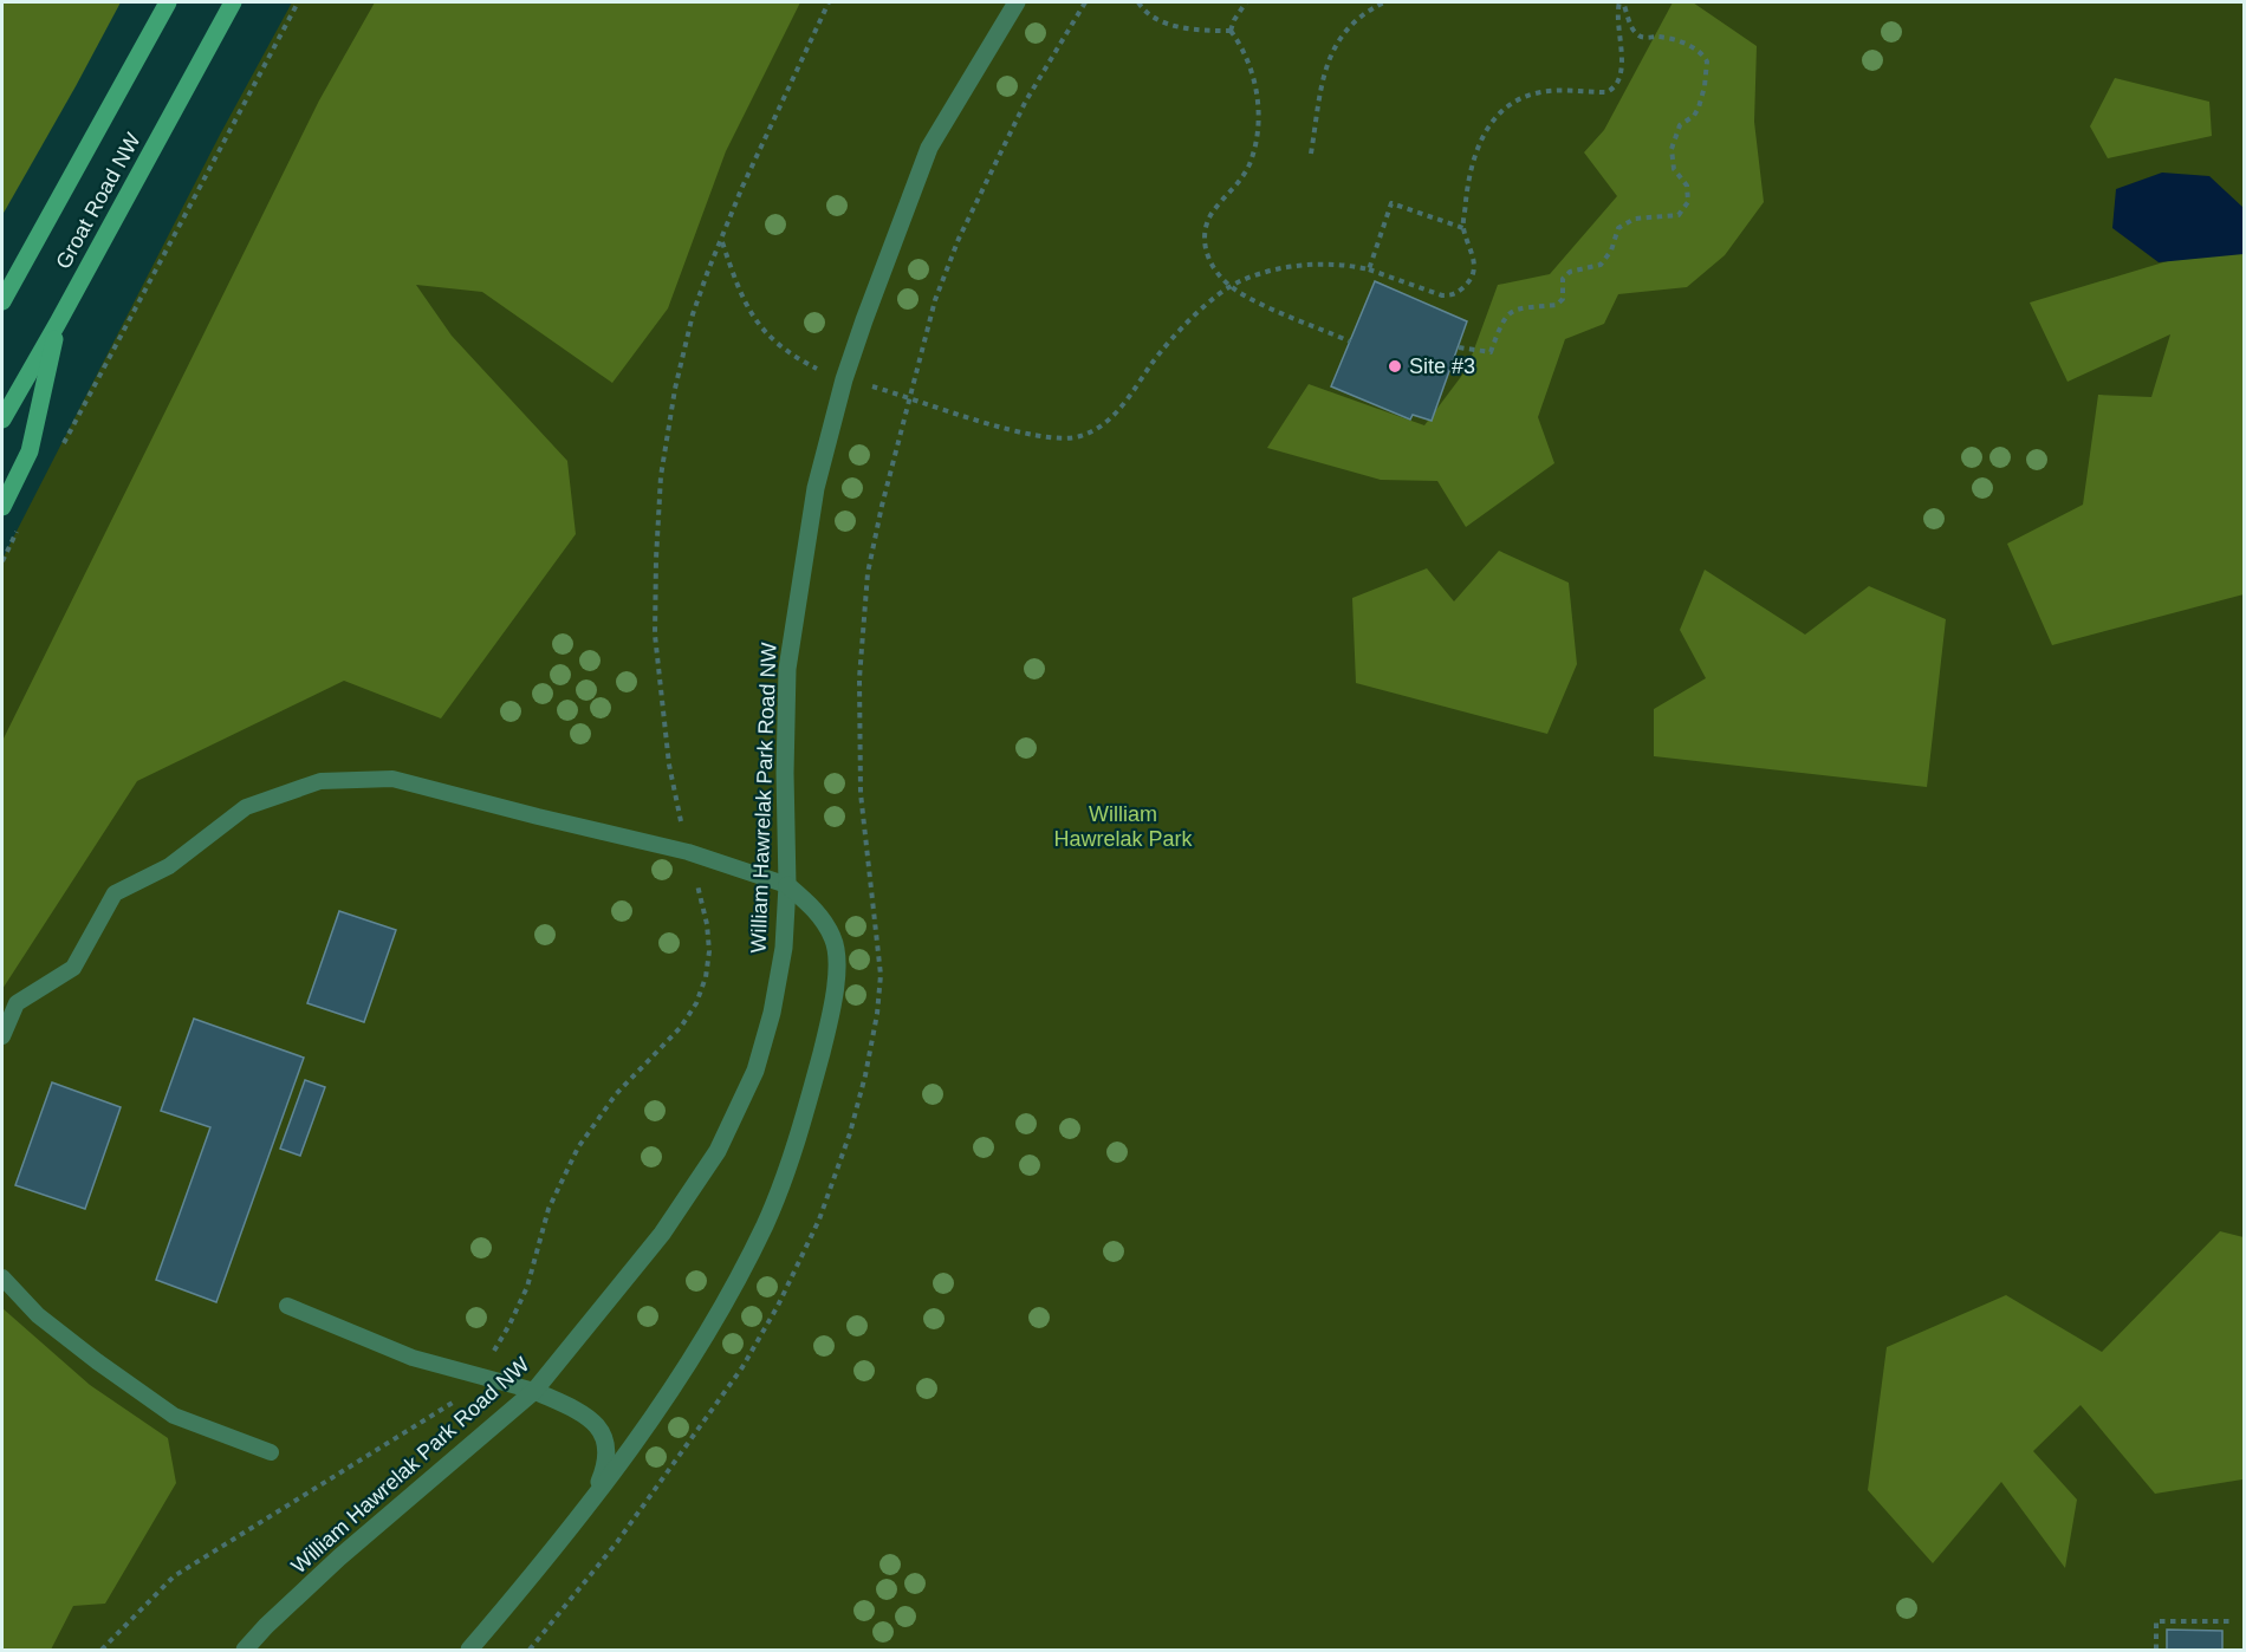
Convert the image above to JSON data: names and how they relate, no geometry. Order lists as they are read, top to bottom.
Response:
{
  "streets": {
    "main road": ["Groat Road NW"],
    "street": ["William Hawrelak Park Road NW"]
  },
  "parks": ["William Hawrelak Park"],
  "places": ["Site #3"]
}
